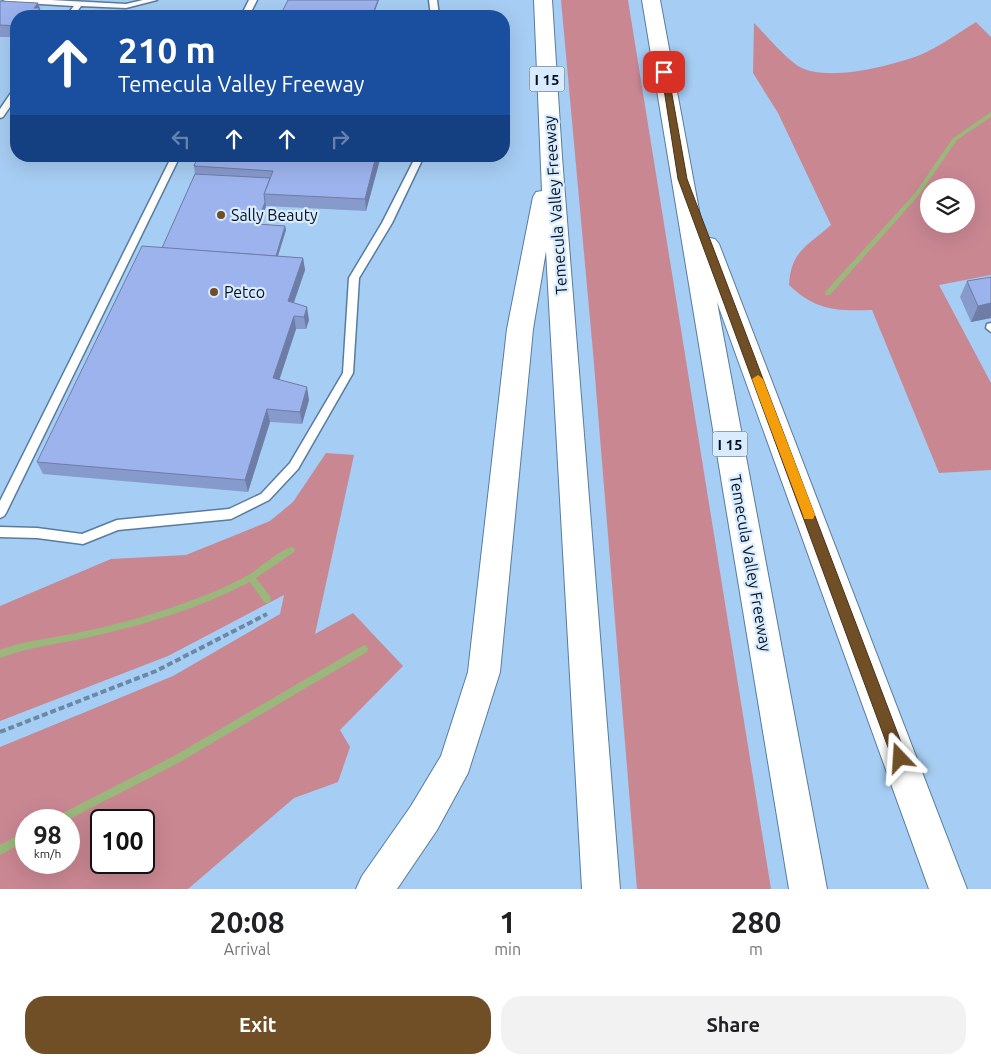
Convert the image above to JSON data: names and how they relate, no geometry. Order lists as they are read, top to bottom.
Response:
{
  "streets": {
    "highway": ["I 15", "Temecula Valley Freeway"]
  },
  "places": ["Sally Beauty", "Petco"],
  "page": {
    "turn": ["210 m", "Temecula Valley Freeway"],
    "speed": "98 km/h",
    "limit": "100",
    "eta": [
      "20:08",
      "Arrival",
      "1",
      "min",
      "280",
      "m"
    ],
    "buttons": ["Exit", "Share"]
  }
}
